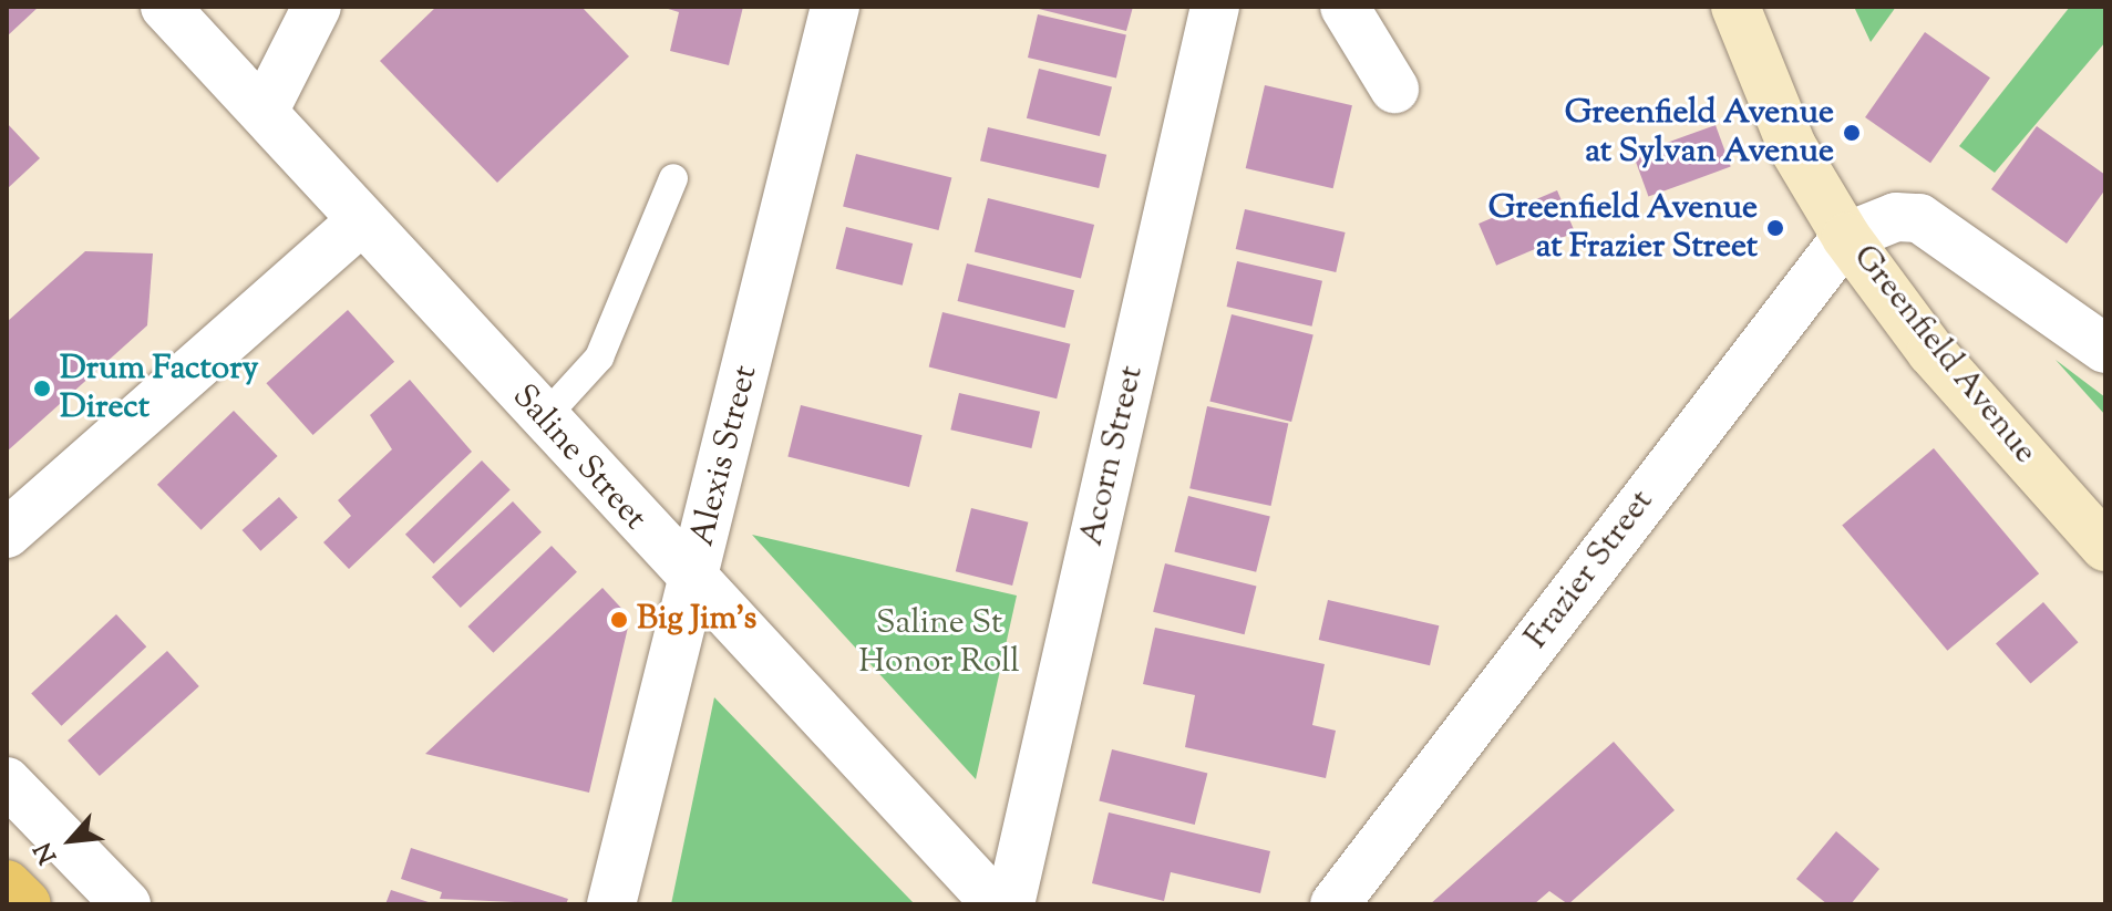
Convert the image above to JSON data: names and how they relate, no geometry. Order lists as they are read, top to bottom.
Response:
{
  "streets": {
    "main road": ["Greenfield Avenue"],
    "street": [
      "Alexis Street",
      "Acorn Street",
      "Saline Street",
      "Frazier Street"
    ]
  },
  "crossings": [
    ["Greenfield Avenue", "Frazier Street"],
    ["Alexis Street", "Saline Street"]
  ],
  "parks": ["Saline St Honor Roll"],
  "places": [
    "Greenfield Avenue at Sylvan Avenue",
    "Greenfield Avenue at Frazier Street",
    "Drum Factory Direct",
    "Big Jim's"
  ],
  "north": "bottom left"
}
